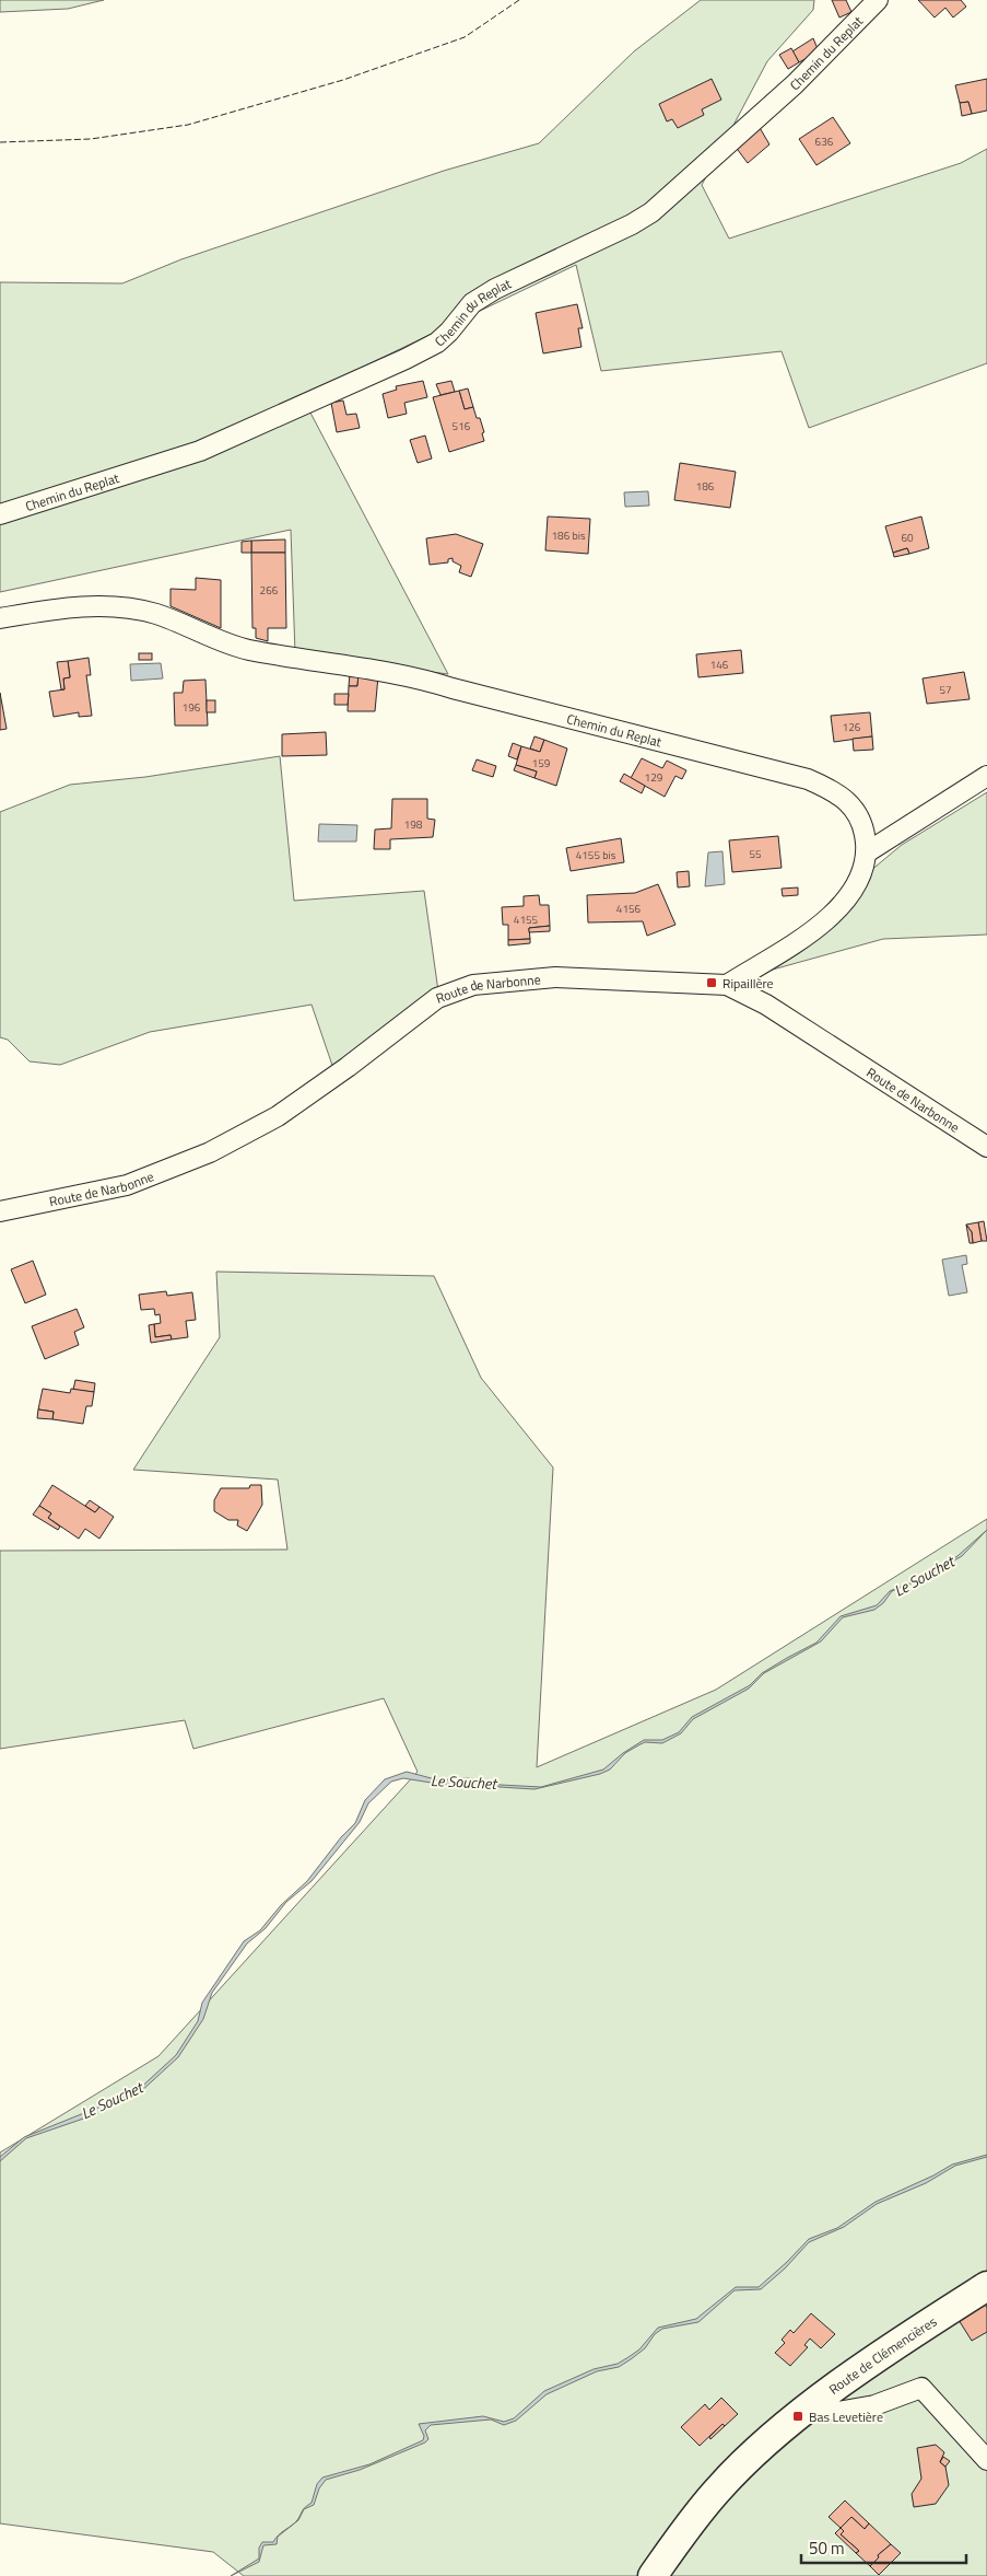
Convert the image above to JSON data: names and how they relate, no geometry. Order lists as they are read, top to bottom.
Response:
{
  "streets": {
    "street": ["Chemin du Replat", "Route de Narbonne", "Route de Clémencières"]
  },
  "crossings": [
    ["Chemin du Replat", "Route de Narbonne"]
  ],
  "water": ["Le Souchet"],
  "places": {
    "transit": ["Ripaillère", "Bas Levetière"]
  },
  "house_numbers": [
    "636",
    "516",
    "186",
    "186 bis",
    "60",
    "266",
    "146",
    "57",
    "196",
    "126",
    "159",
    "129",
    "198",
    "55",
    "4155 bis",
    "4156",
    "4155"
  ],
  "scale_bar": "50 m"
}
